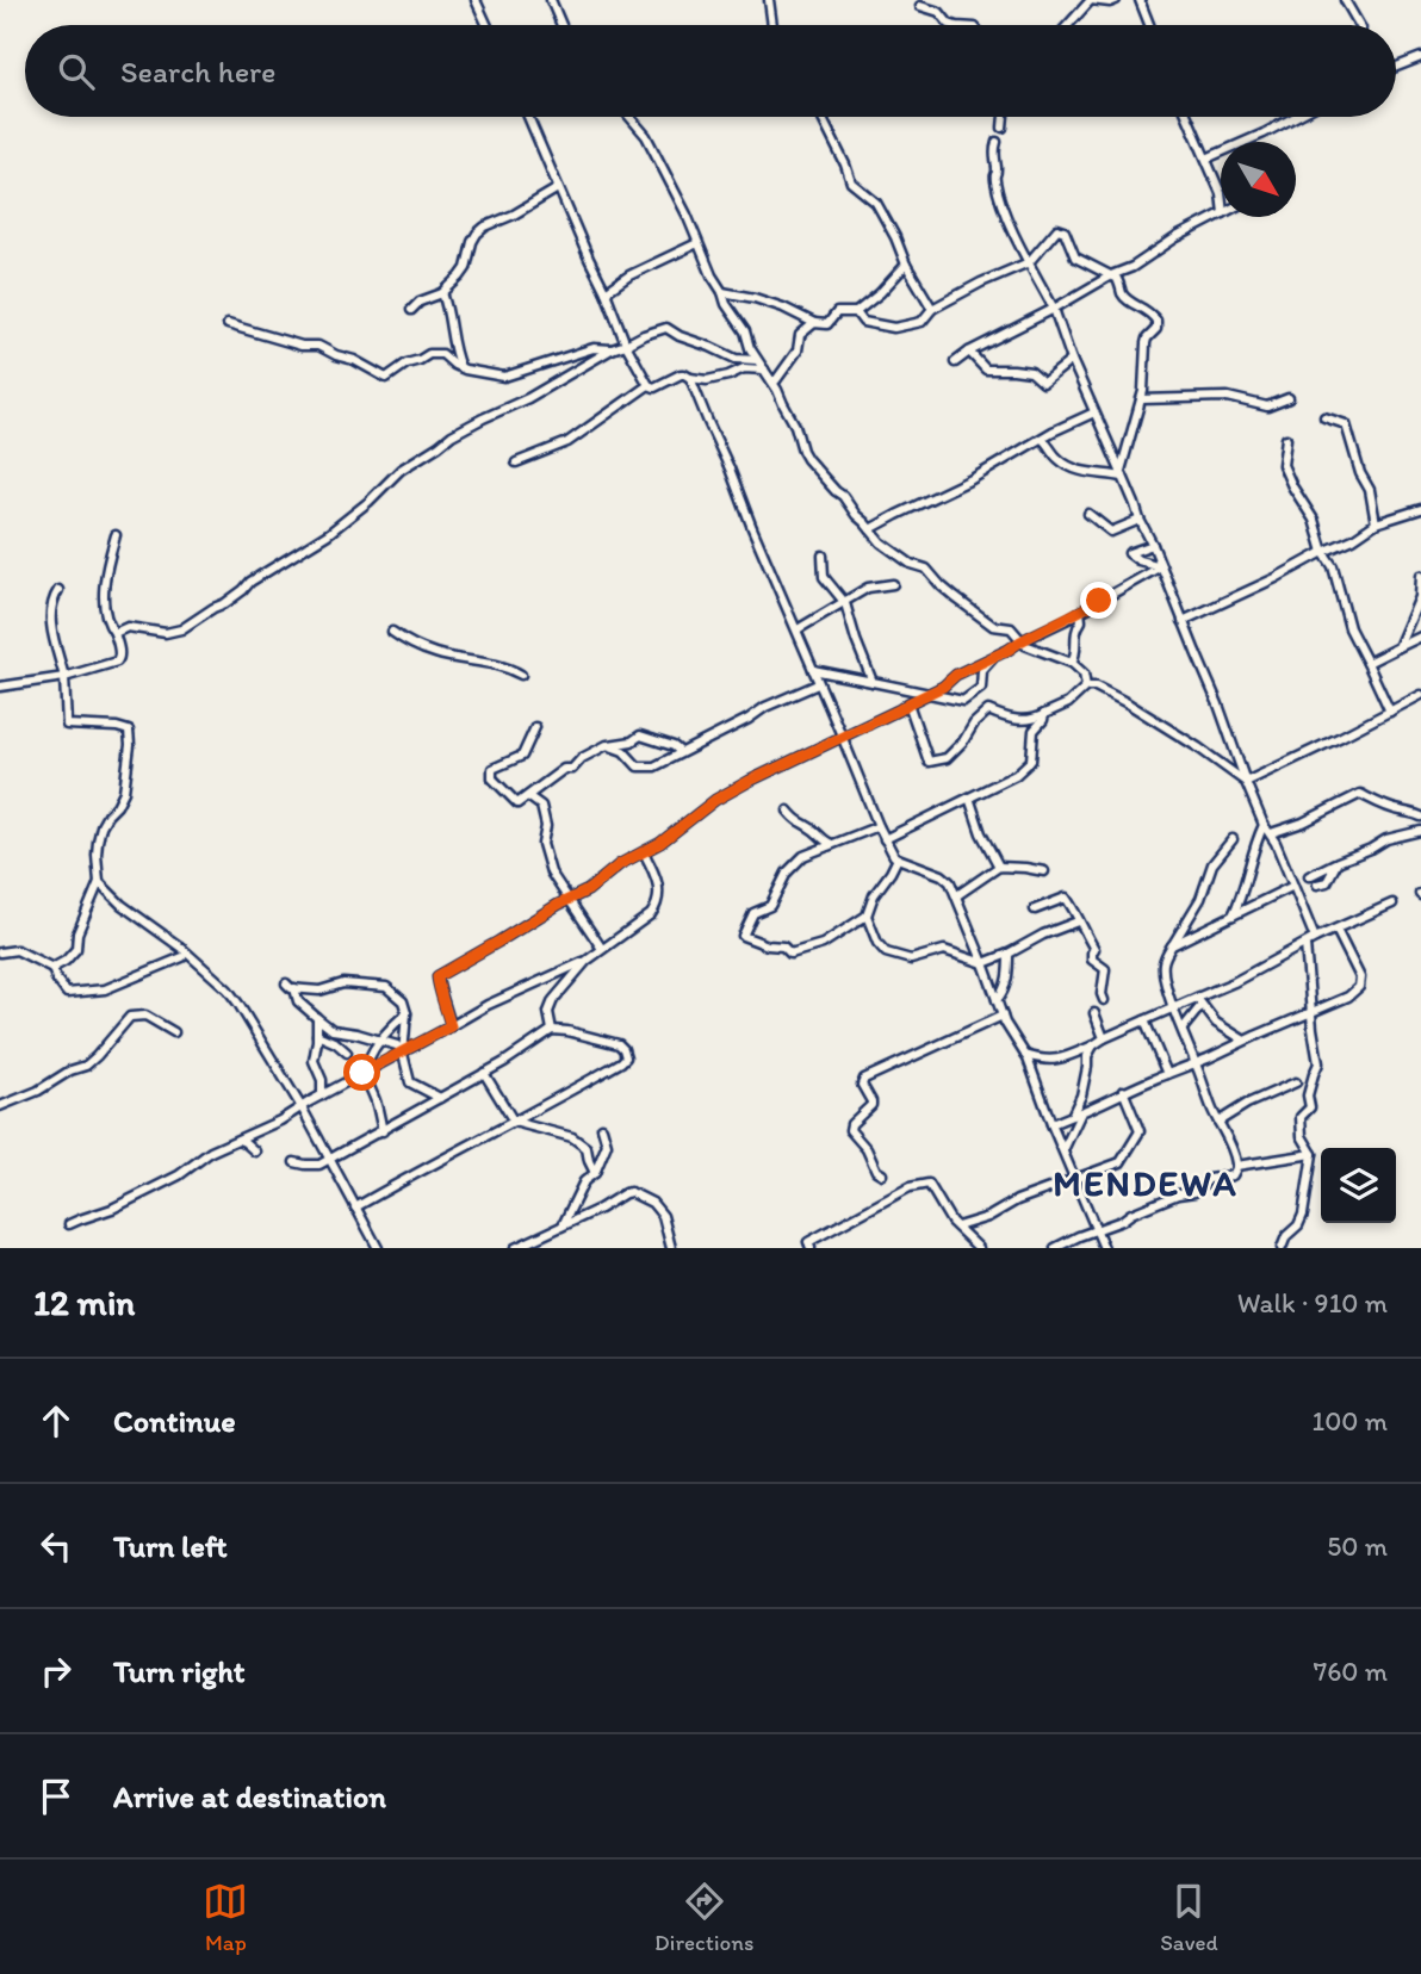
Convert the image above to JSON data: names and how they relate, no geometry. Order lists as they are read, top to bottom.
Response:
{
  "districts": ["MENDEWA"],
  "north": "bottom right",
  "page": {
    "search": "Search here",
    "heading": ["12 min", "Walk · 910 m"],
    "list": [
      ["Continue", "100 m"],
      ["Turn left", "50 m"],
      ["Turn right", "760 m"],
      "Arrive at destination"
    ],
    "nav": ["Map", "Directions", "Saved"]
  }
}
